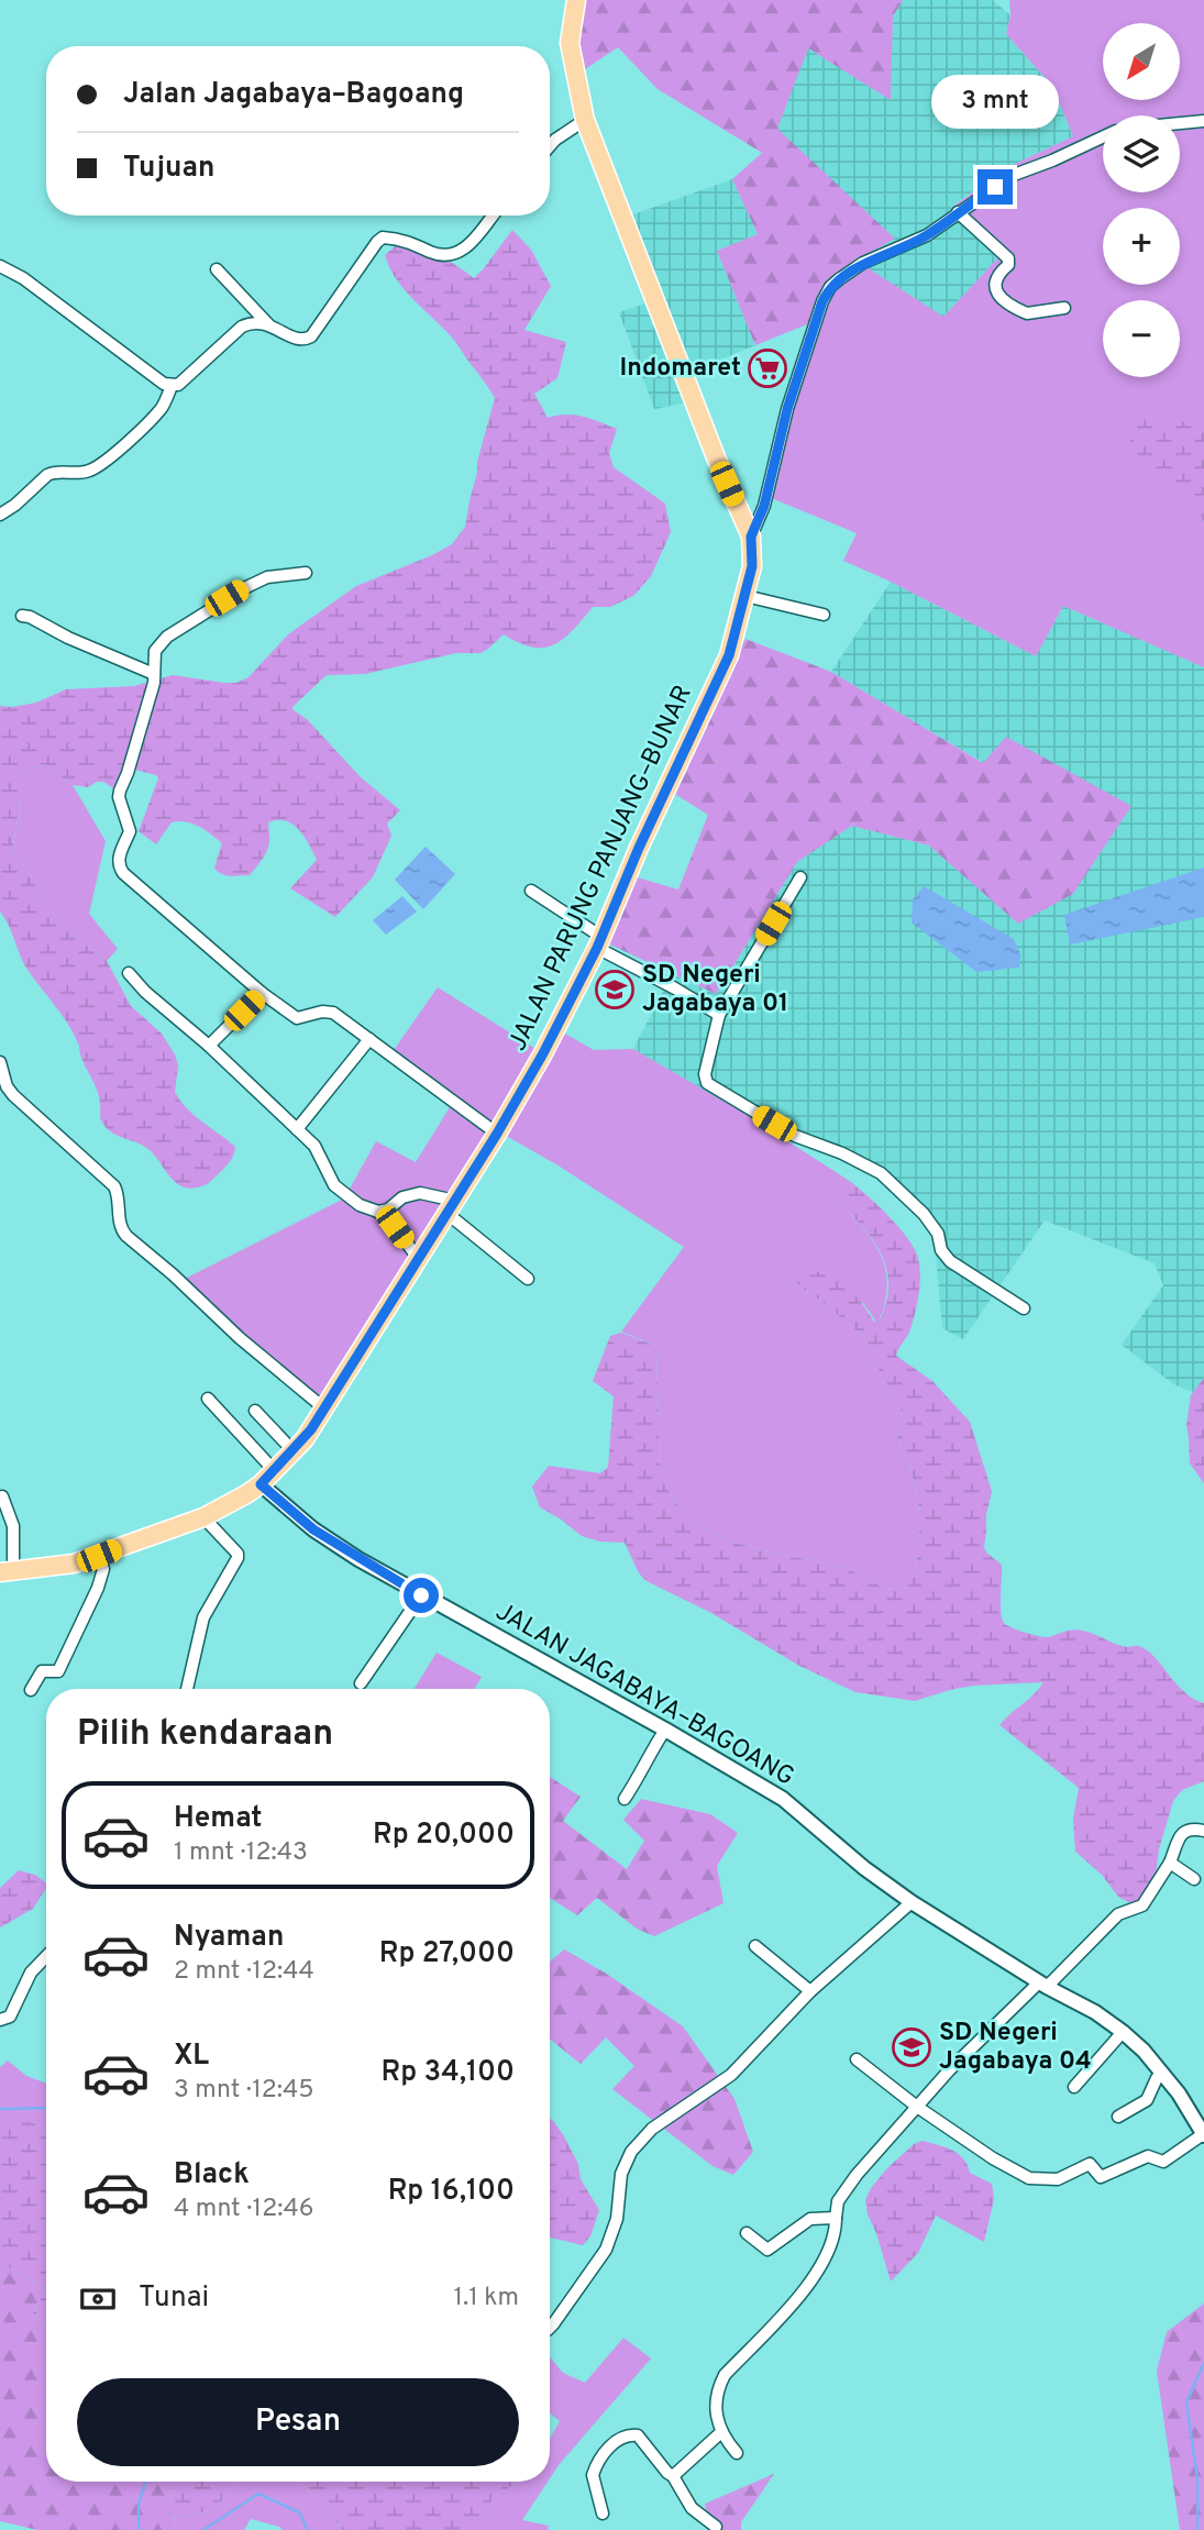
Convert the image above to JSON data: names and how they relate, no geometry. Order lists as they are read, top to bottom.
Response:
{
  "streets": {
    "main road": ["JALAN PARUNG PANJANG–BUNAR"],
    "street": ["JALAN JAGABAYA–BAGOANG"]
  },
  "crossings": [
    ["JALAN PARUNG PANJANG–BUNAR", "JALAN JAGABAYA–BAGOANG"]
  ],
  "places": {
    "supermarket": ["Indomaret"],
    "school or university": ["SD Negeri Jagabaya 01", "SD Negeri Jagabaya 04"]
  },
  "north": "bottom left",
  "page": {
    "map_buttons": ["+", "−"],
    "banner": ["Jalan Jagabaya–Bagoang", "Tujuan"],
    "bubble": "3 mnt",
    "heading": "Pilih kendaraan",
    "list": [
      {
        "name": "Hemat",
        "note": "1 mnt · 12:43",
        "value": "Rp 20,000"
      },
      {
        "name": "Nyaman",
        "note": "2 mnt · 12:44",
        "value": "Rp 27,000"
      },
      {
        "name": "XL",
        "note": "3 mnt · 12:45",
        "value": "Rp 34,100"
      },
      {
        "name": "Black",
        "note": "4 mnt · 12:46",
        "value": "Rp 16,100"
      }
    ],
    "pay": ["Tunai", "1.1 km"],
    "buttons": "Pesan"
  }
}
